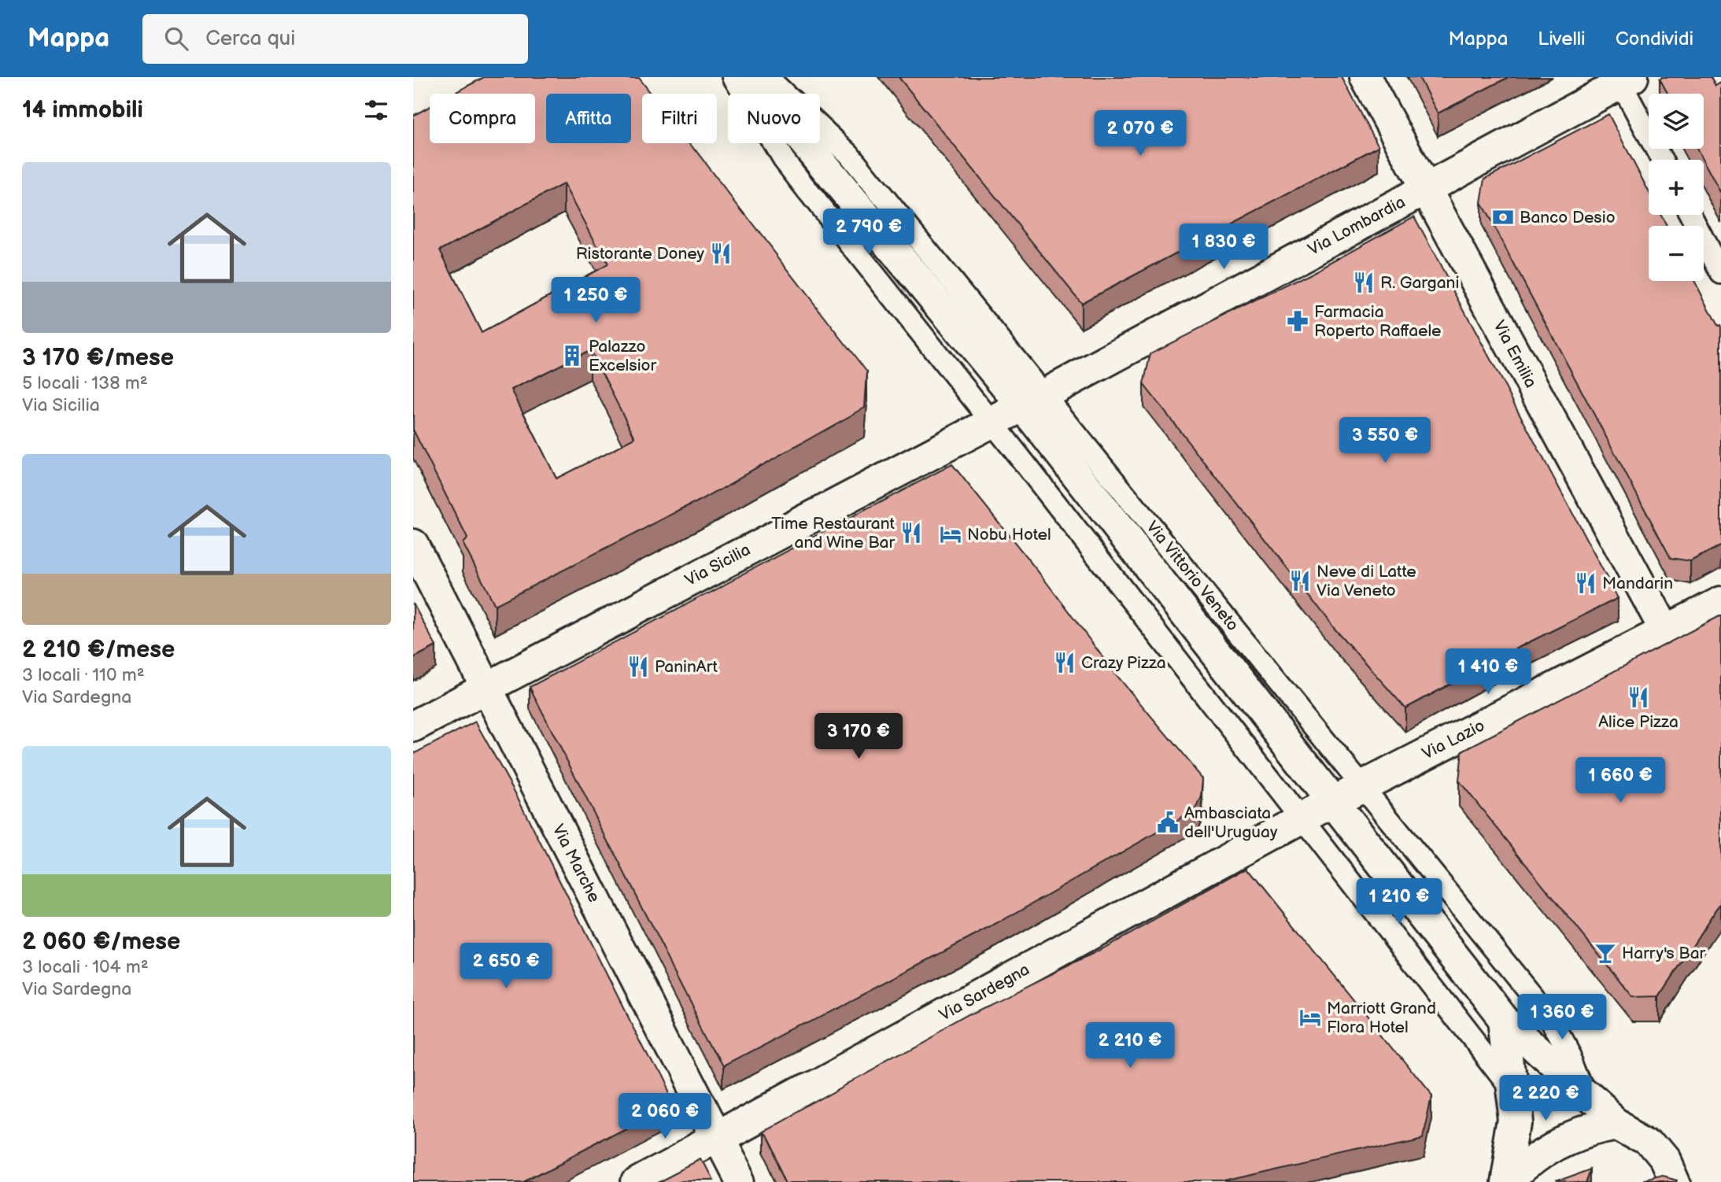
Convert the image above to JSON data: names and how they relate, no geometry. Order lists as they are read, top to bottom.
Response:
{
  "streets": {
    "street": [
      "Via Lombardia",
      "Via Emilia",
      "Via Sicilia",
      "Via Vittorio Veneto",
      "Via Lazio",
      "Via Marche",
      "Via Sardegna"
    ]
  },
  "crossings": [
    ["Via Lombardia", "Via Emilia"],
    ["Via Lombardia", "Via Sicilia"],
    ["Via Lombardia", "Via Vittorio Veneto"],
    ["Via Emilia", "Via Lazio"],
    ["Via Sicilia", "Via Vittorio Veneto"],
    ["Via Sicilia", "Via Marche"],
    ["Via Vittorio Veneto", "Via Lazio"],
    ["Via Vittorio Veneto", "Via Sardegna"],
    ["Via Lazio", "Via Sardegna"],
    ["Via Marche", "Via Sardegna"]
  ],
  "places": {
    "bank": ["Banco Desio"],
    "restaurant": [
      "Ristorante Doney",
      "R. Gargani",
      "Time Restaurant and Wine Bar",
      "Neve di Latte Via Veneto",
      "Mandarin",
      "Crazy Pizza",
      "PaninArt",
      "Alice Pizza"
    ],
    "pharmacy": ["Farmacia Roperto Raffaele"],
    "building": ["Palazzo Excelsior"],
    "hotel": ["Nobu Hotel", "Marriott Grand Flora Hotel"],
    "public building": ["Ambasciata dell'Uruguay"],
    "bar": ["Harry's Bar"]
  },
  "page": {
    "header": "Mappa",
    "search": "Cerca qui",
    "nav": ["Mappa", "Livelli", "Condividi"],
    "heading": "14 immobili",
    "map_buttons": ["+", "−"],
    "chip": [
      "Compra",
      "Affitta",
      "Filtri",
      "Nuovo"
    ],
    "price": [
      "2 070 €",
      "2 790 €",
      "1 830 €",
      "1 250 €",
      "3 550 €",
      "1 410 €",
      "3 170 €",
      "1 660 €",
      "1 210 €",
      "2 650 €",
      "1 360 €",
      "2 210 €",
      "2 220 €",
      "2 060 €"
    ],
    "list": [
      {
        "name": "3 170 €/mese",
        "note": "5 locali · 138 m² · Via Sicilia"
      },
      {
        "name": "2 210 €/mese",
        "note": "3 locali · 110 m² · Via Sardegna"
      },
      {
        "name": "2 060 €/mese",
        "note": "3 locali · 104 m² · Via Sardegna"
      }
    ]
  }
}
